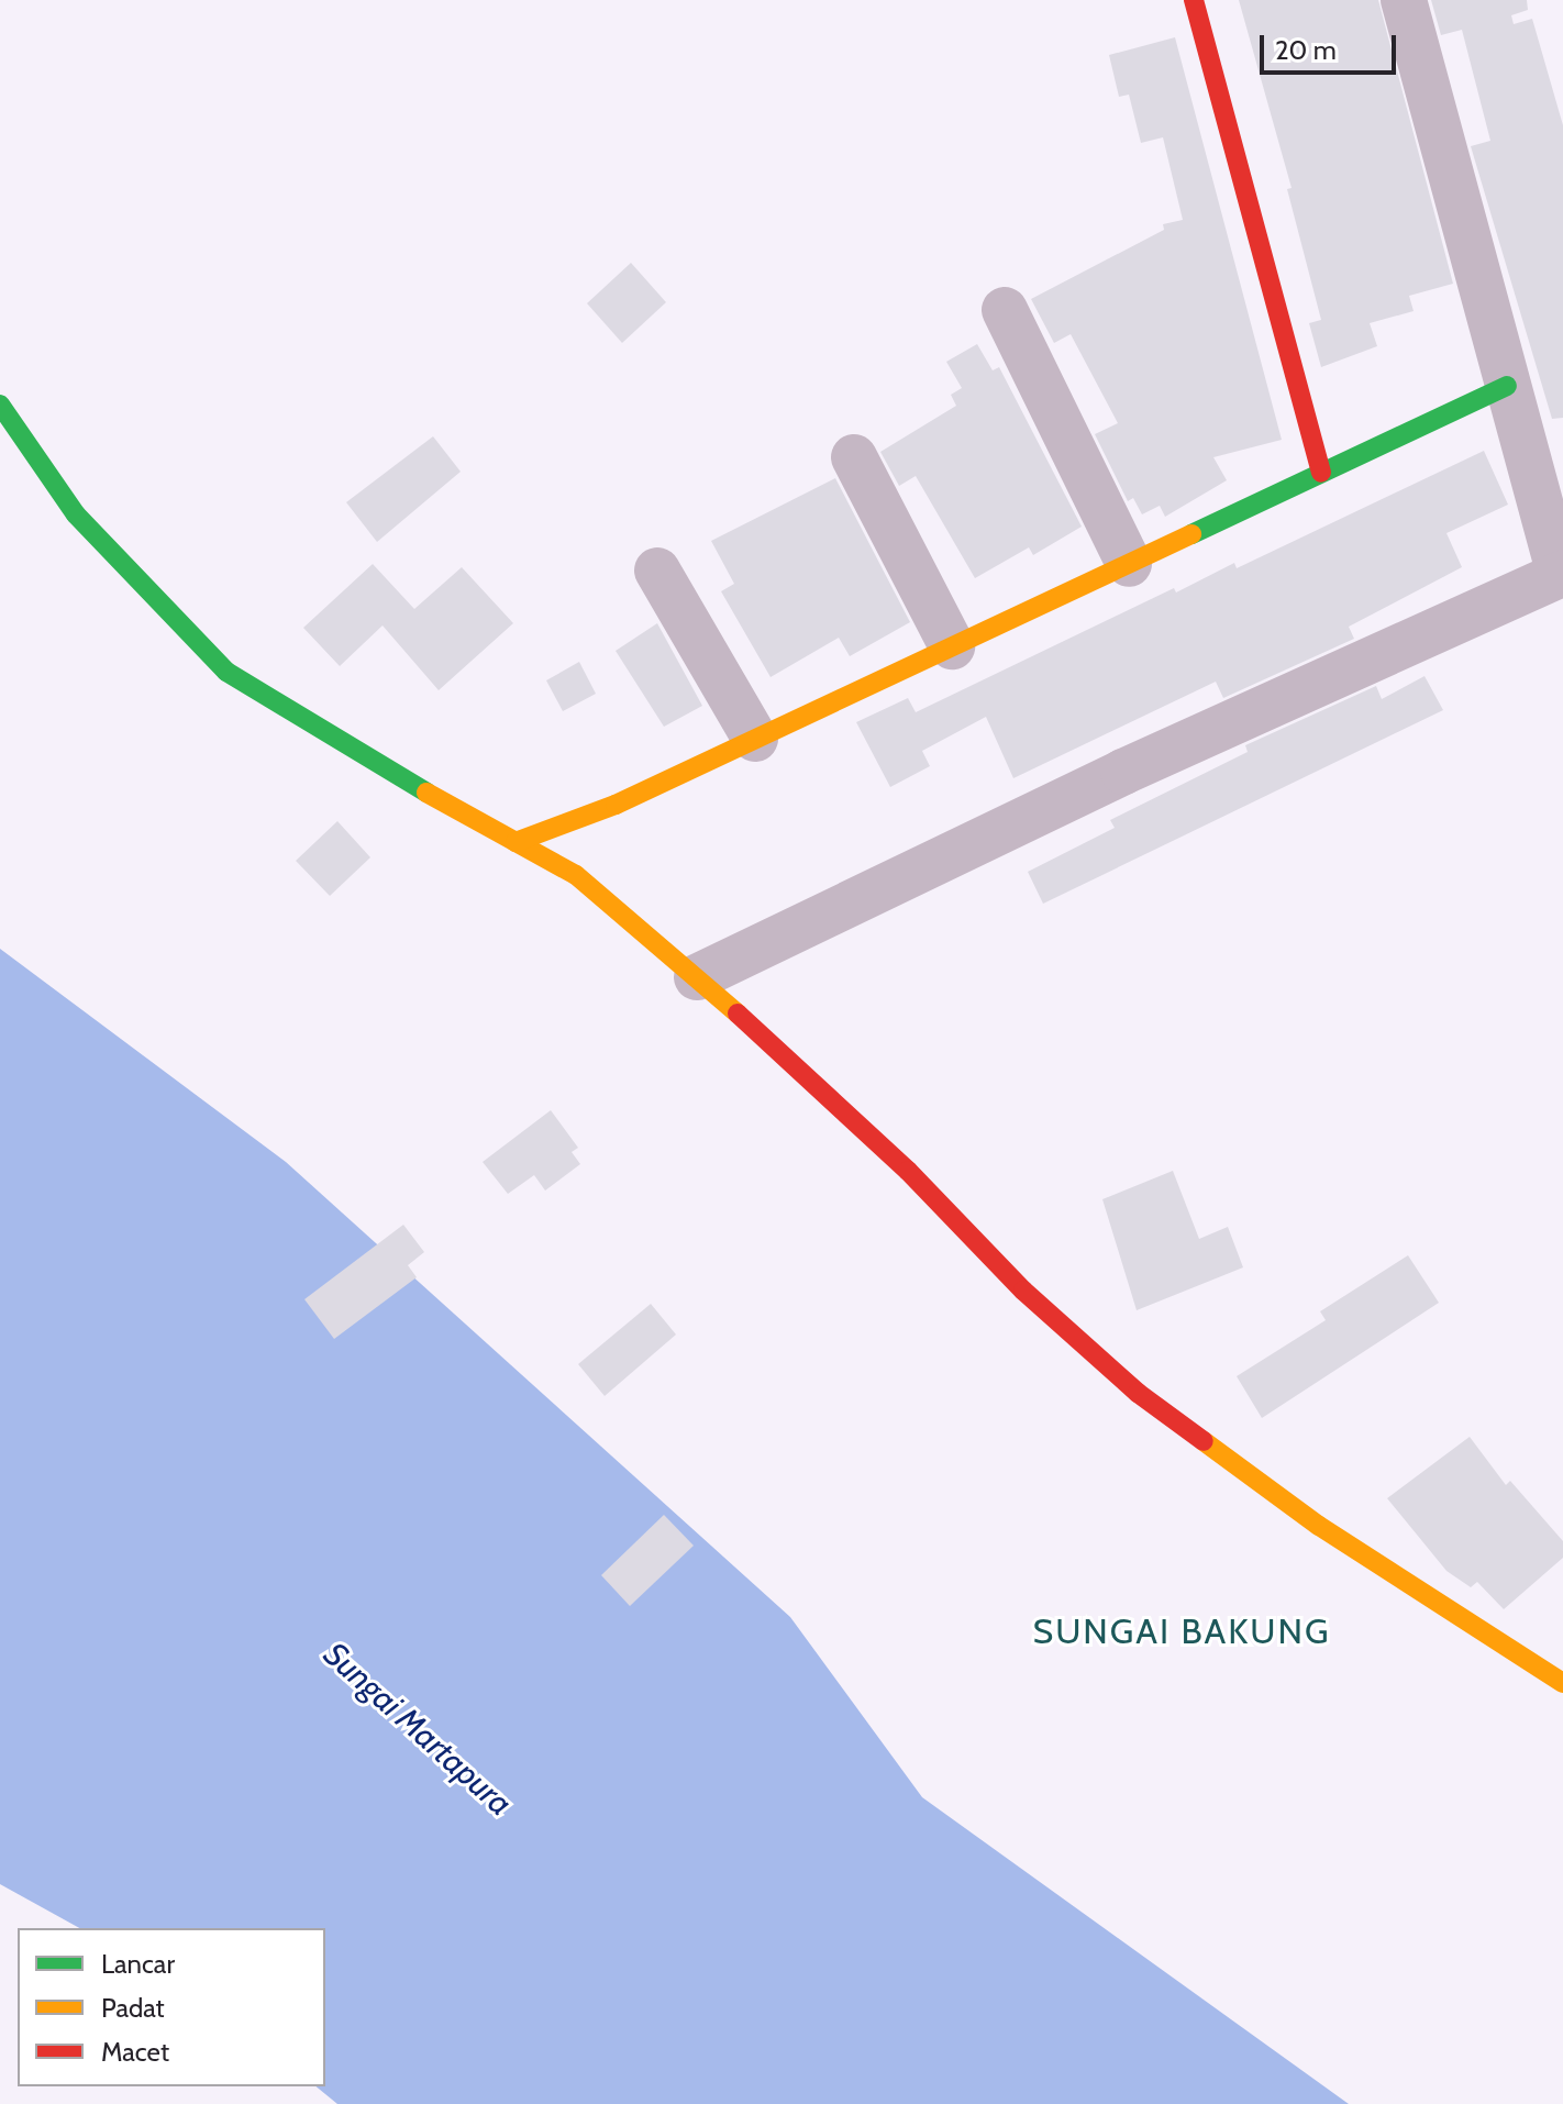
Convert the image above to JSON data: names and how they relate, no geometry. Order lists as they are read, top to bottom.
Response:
{
  "districts": ["SUNGAI BAKUNG"],
  "water": ["Sungai Martapura"],
  "legend": ["Lancar", "Padat", "Macet"],
  "scale_bar": "20 m"
}
